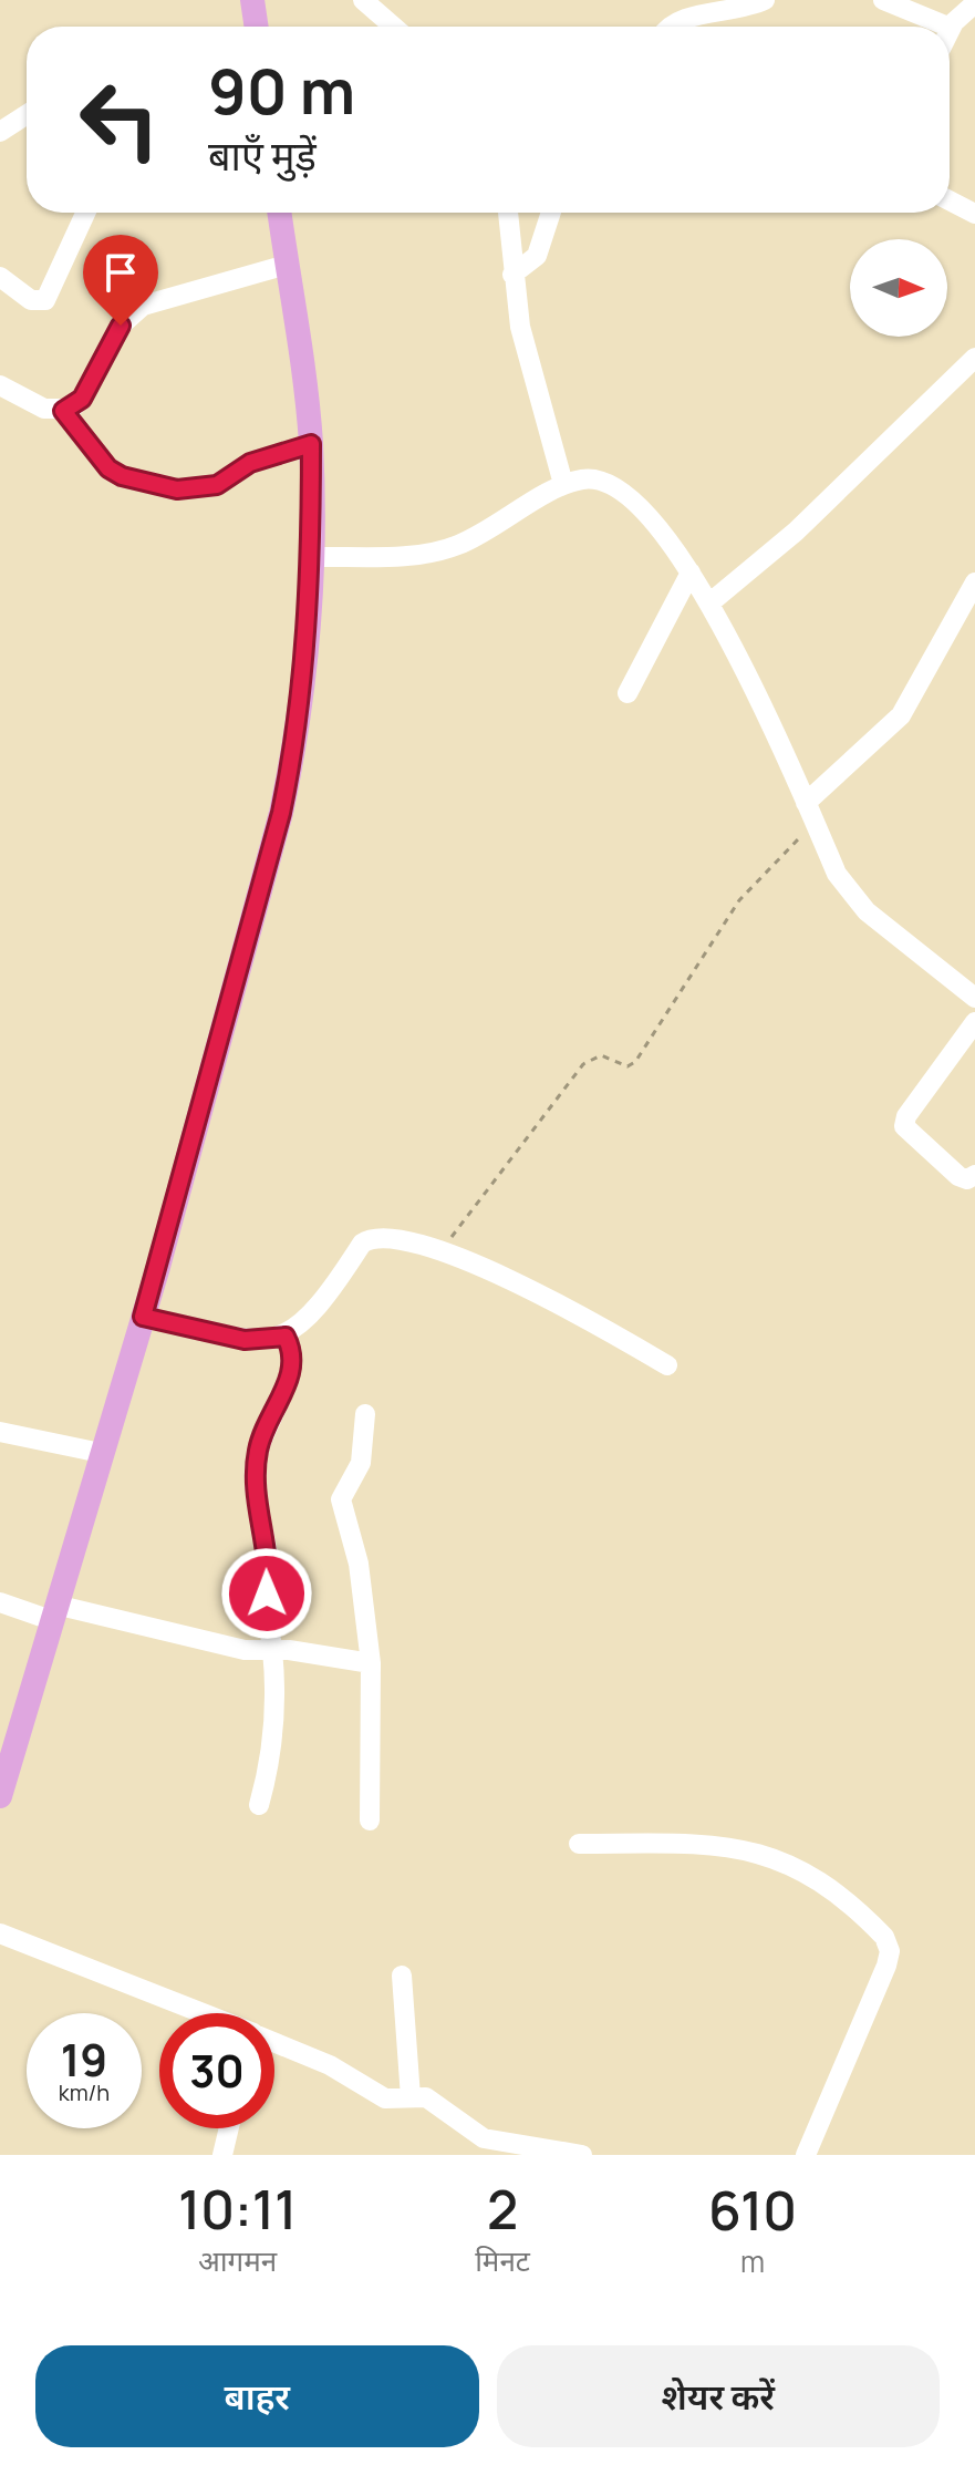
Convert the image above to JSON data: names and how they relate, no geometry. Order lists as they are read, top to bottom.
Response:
{
  "north": "right",
  "page": {
    "turn": ["90 m", "बाएँ मुड़ें"],
    "speed": "19 km/h",
    "limit": "30",
    "eta": [
      "10:11",
      "आगमन",
      "2",
      "मिनट",
      "610",
      "m"
    ],
    "buttons": ["बाहर", "शेयर करें"]
  }
}
